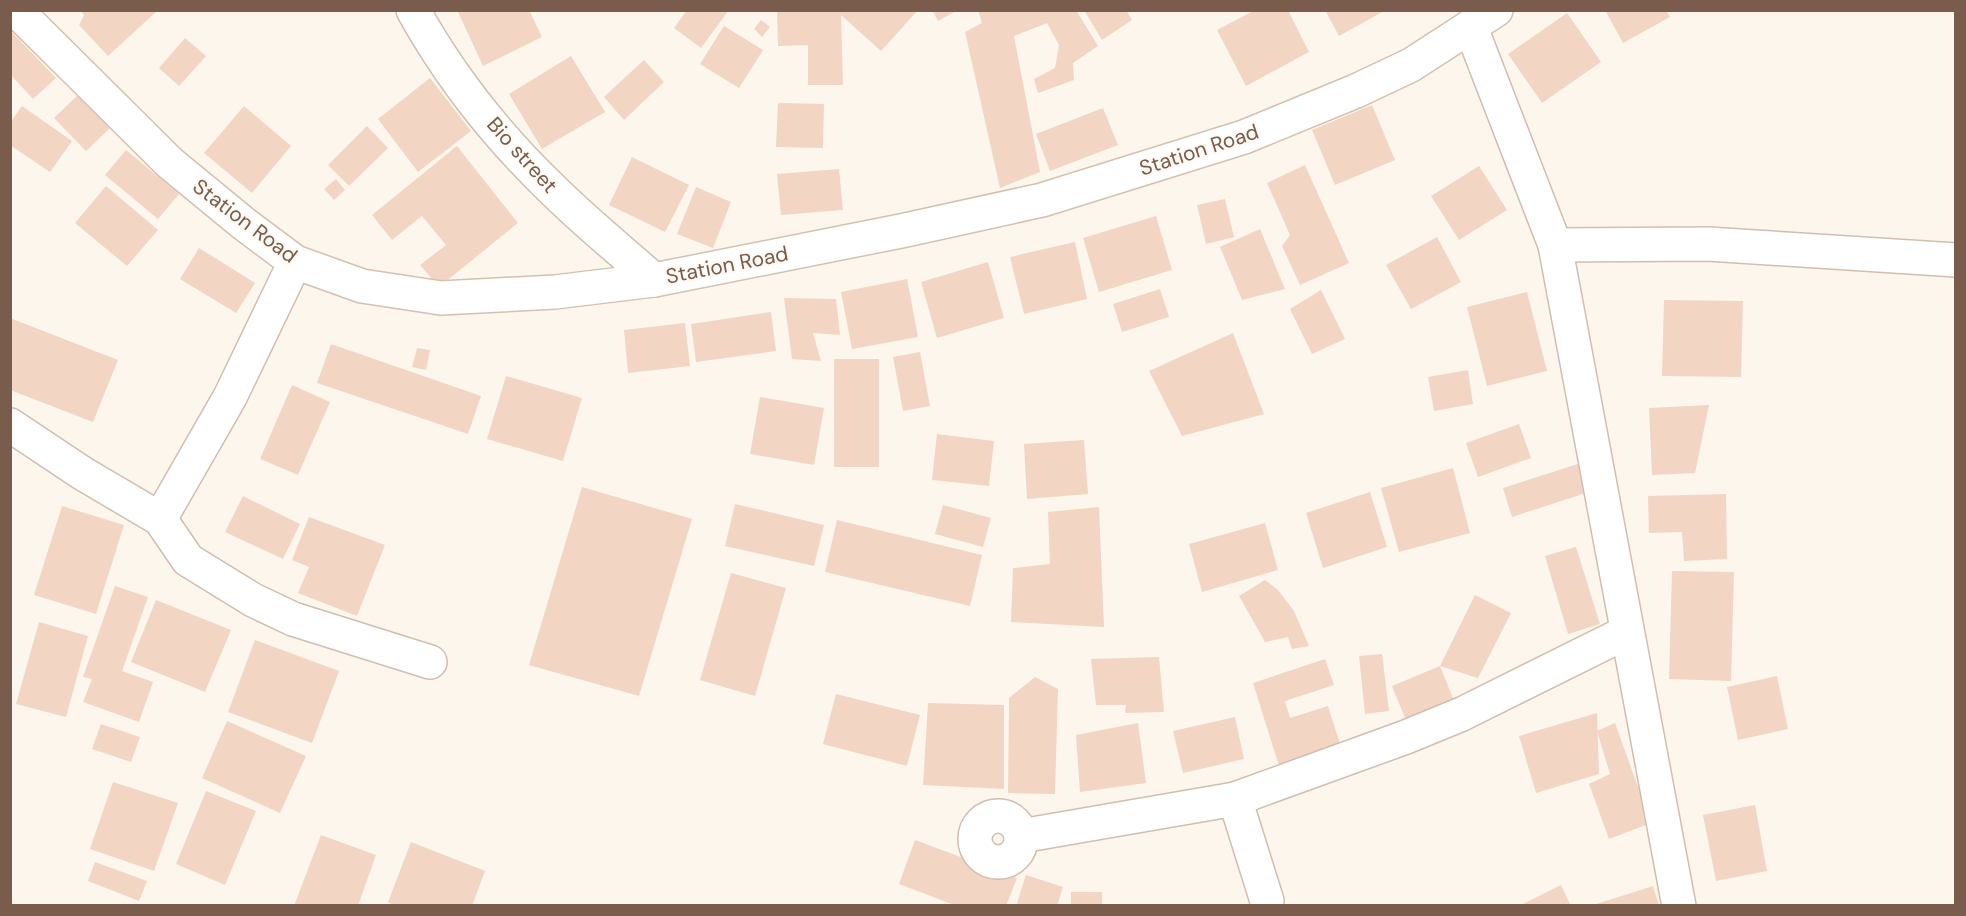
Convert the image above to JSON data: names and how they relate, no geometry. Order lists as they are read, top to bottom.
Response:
{
  "streets": {
    "street": ["Station Road", "Bio street"]
  },
  "crossings": [
    ["Station Road", "Bio street"]
  ]
}
